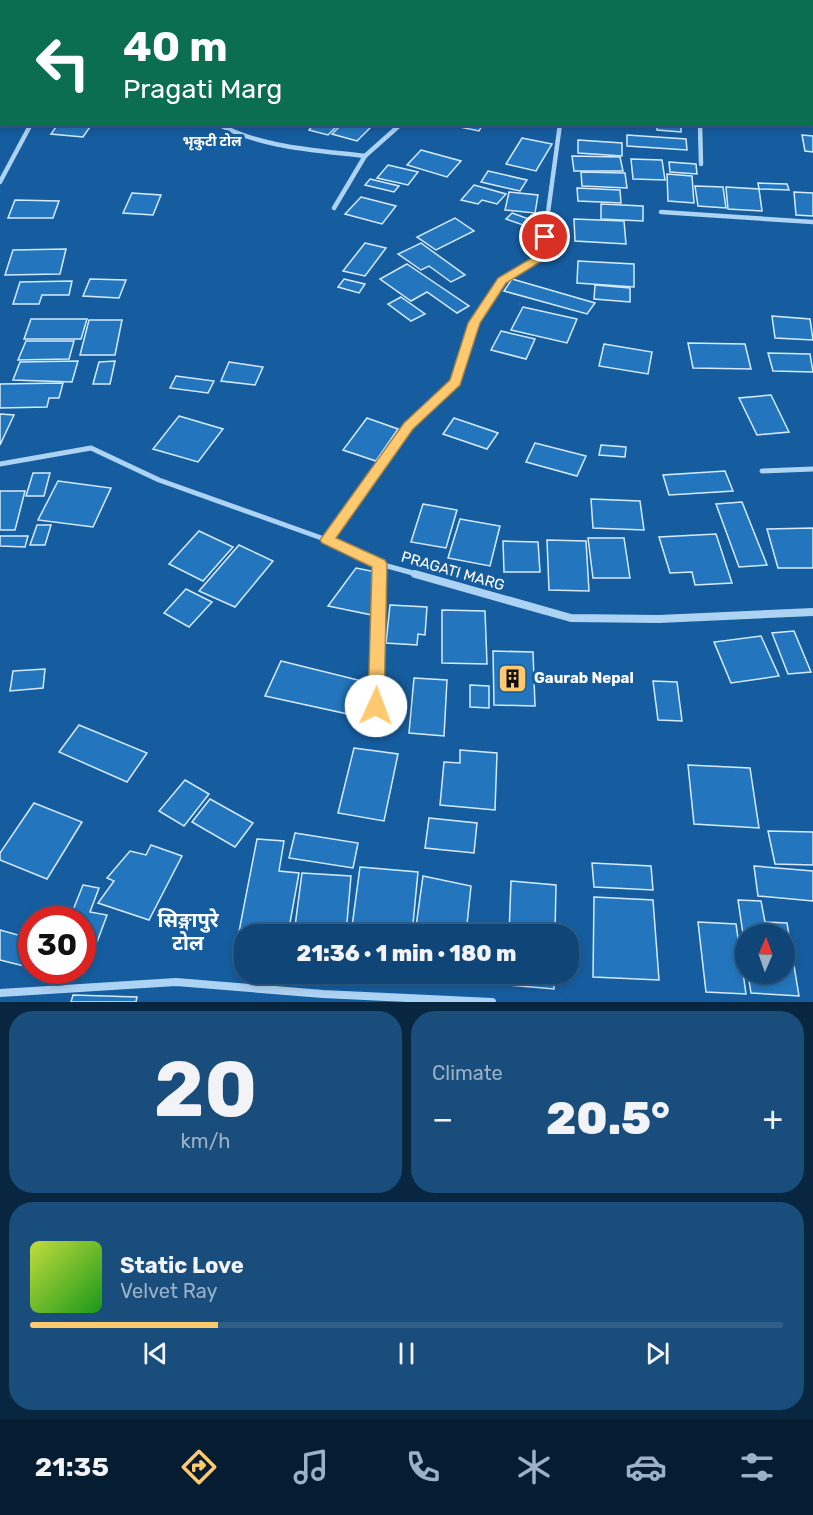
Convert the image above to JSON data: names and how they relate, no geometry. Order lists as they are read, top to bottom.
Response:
{
  "streets": {
    "street": ["PRAGATI MARG"]
  },
  "districts": ["भृकुटी टोल", "सिङ्गापुरे टोल"],
  "places": {
    "building": ["Gaurab Nepal"]
  },
  "north": "top",
  "page": {
    "turn": ["40 m", "Pragati Marg"],
    "limit": "30",
    "trip": "21:36 · 1 min · 180 m",
    "tile": [
      ["20", "km/h"],
      "Climate"
    ],
    "heat": ["−", "20.5°", "+"],
    "song": ["Static Love", "Velvet Ray"],
    "tabs": "21:35"
  }
}
